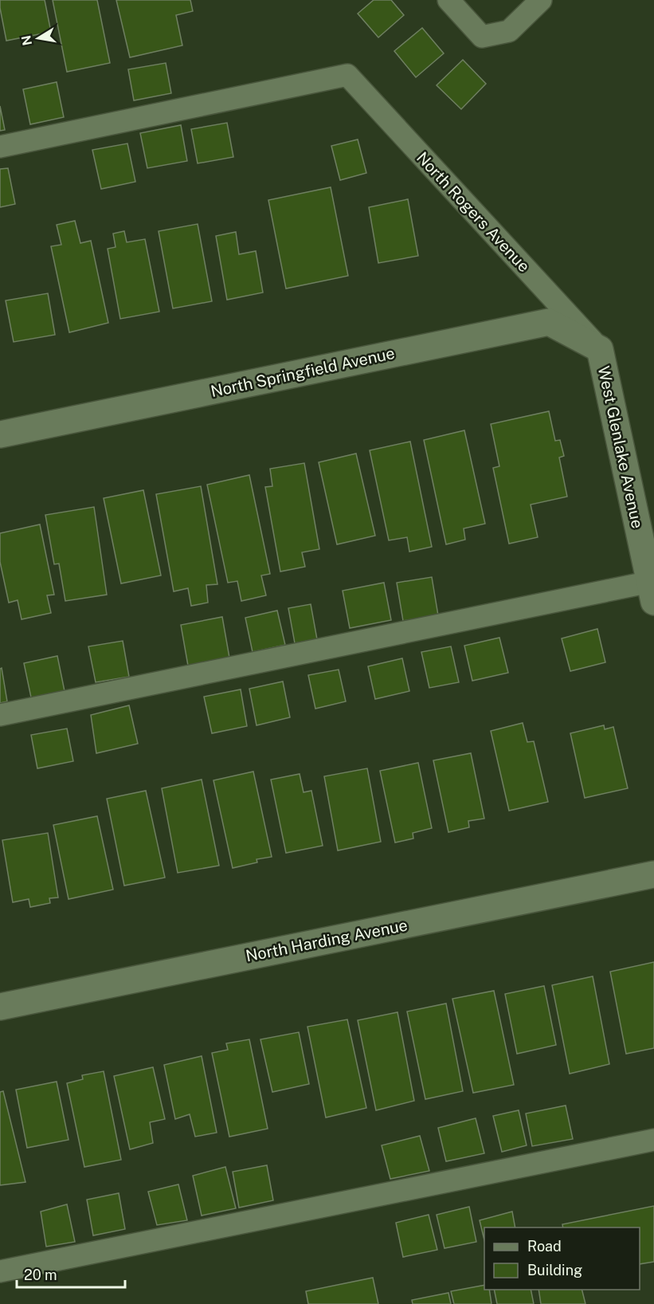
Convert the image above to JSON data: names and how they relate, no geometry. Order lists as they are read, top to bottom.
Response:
{
  "streets": {
    "street": ["North Springfield Avenue", "West Glenlake Avenue", "North Harding Avenue"],
    "lane": ["North Rogers Avenue"]
  },
  "crossings": [
    ["North Rogers Avenue", "North Springfield Avenue"],
    ["North Rogers Avenue", "West Glenlake Avenue"],
    ["North Springfield Avenue", "West Glenlake Avenue"]
  ],
  "legend": ["Road", "Building"],
  "scale_bar": "20 m",
  "north": "left"
}
